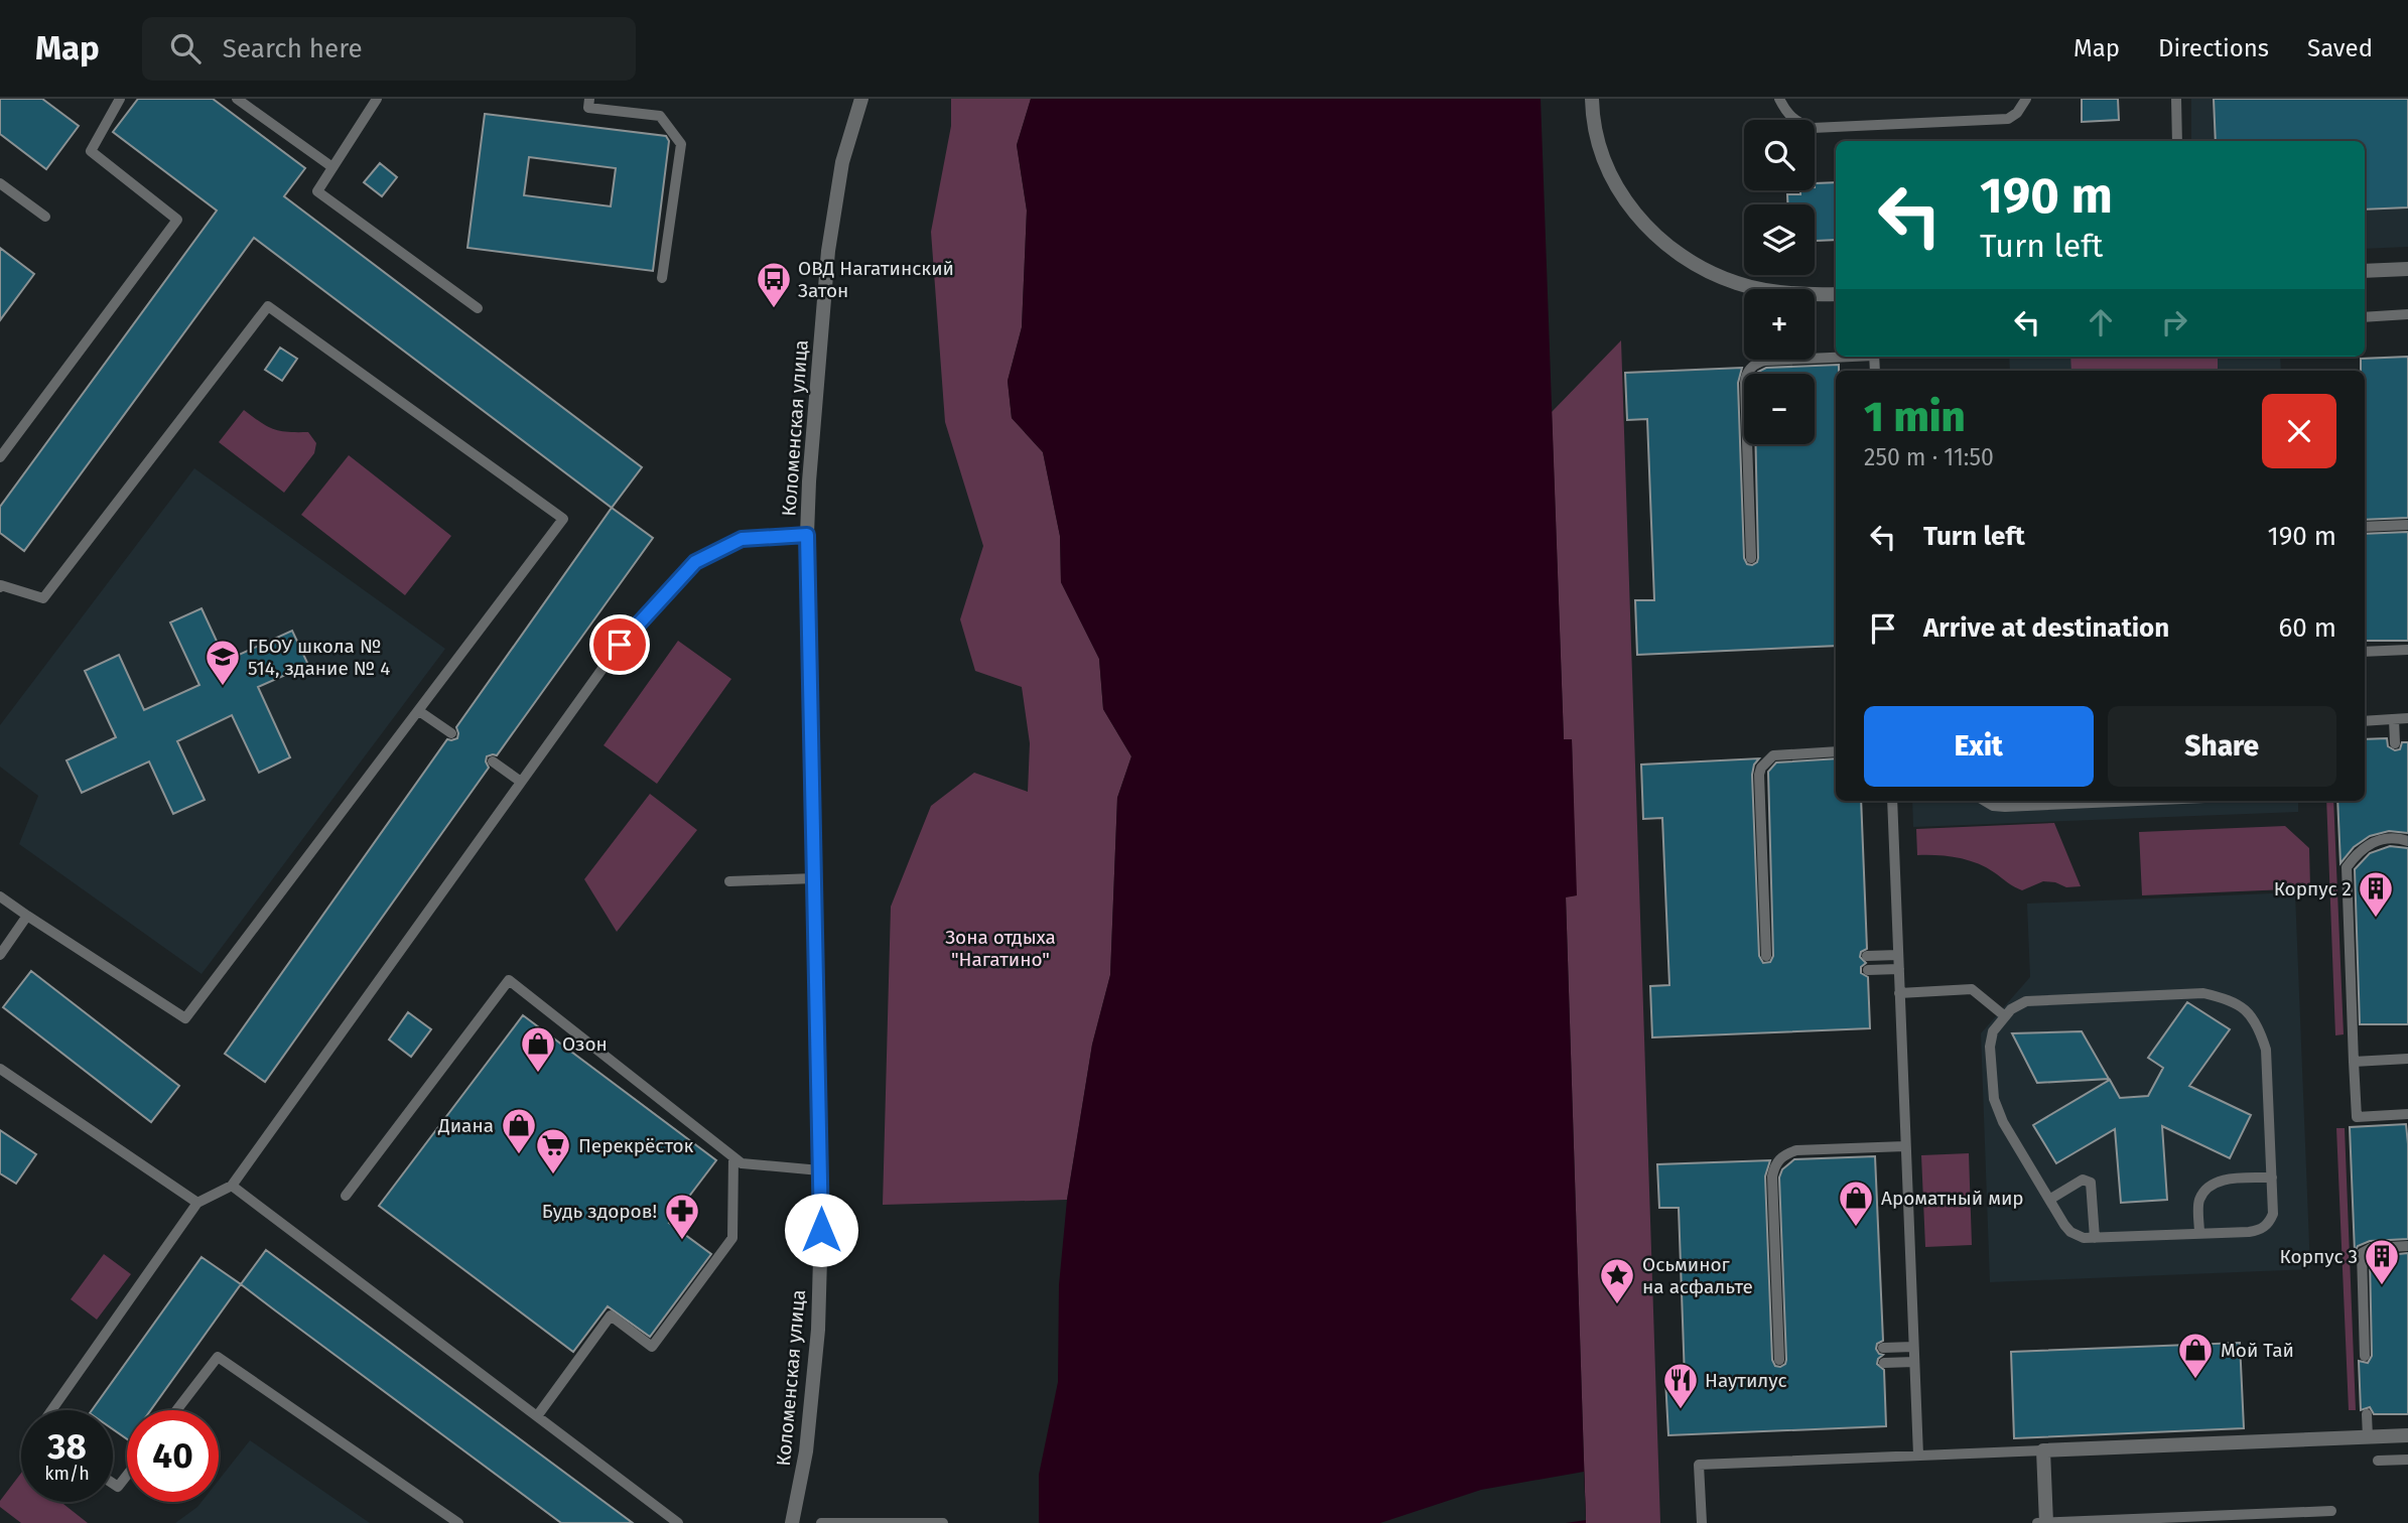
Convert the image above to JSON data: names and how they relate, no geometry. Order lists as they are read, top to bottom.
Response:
{
  "streets": {
    "street": ["Коломенская улица"]
  },
  "parks": ["Зона отдыха \"Нагатино\""],
  "places": {
    "bus stop": ["ОВД Нагатинский Затон"],
    "school or university": ["ГБОУ школа № 514, здание № 4"],
    "building": ["Корпус 2", "Корпус 3"],
    "shop": [
      "Озон",
      "Диана",
      "Ароматный мир",
      "Мой Тай"
    ],
    "supermarket": ["Перекрёсток"],
    "pharmacy": ["Будь здоров!"],
    "place": ["Осьминог на асфальте"],
    "restaurant": ["Наутилус"]
  },
  "page": {
    "header": "Map",
    "search": "Search here",
    "nav": ["Map", "Directions", "Saved"],
    "map_buttons": ["+", "−"],
    "turn": ["190 m", "Turn left"],
    "heading": ["1 min", "250 m · 11:50"],
    "list": [
      {
        "name": "Turn left",
        "value": "190 m"
      },
      {
        "name": "Arrive at destination",
        "value": "60 m"
      }
    ],
    "buttons": ["Exit", "Share"],
    "speed": "38 km/h",
    "limit": "40"
  }
}
